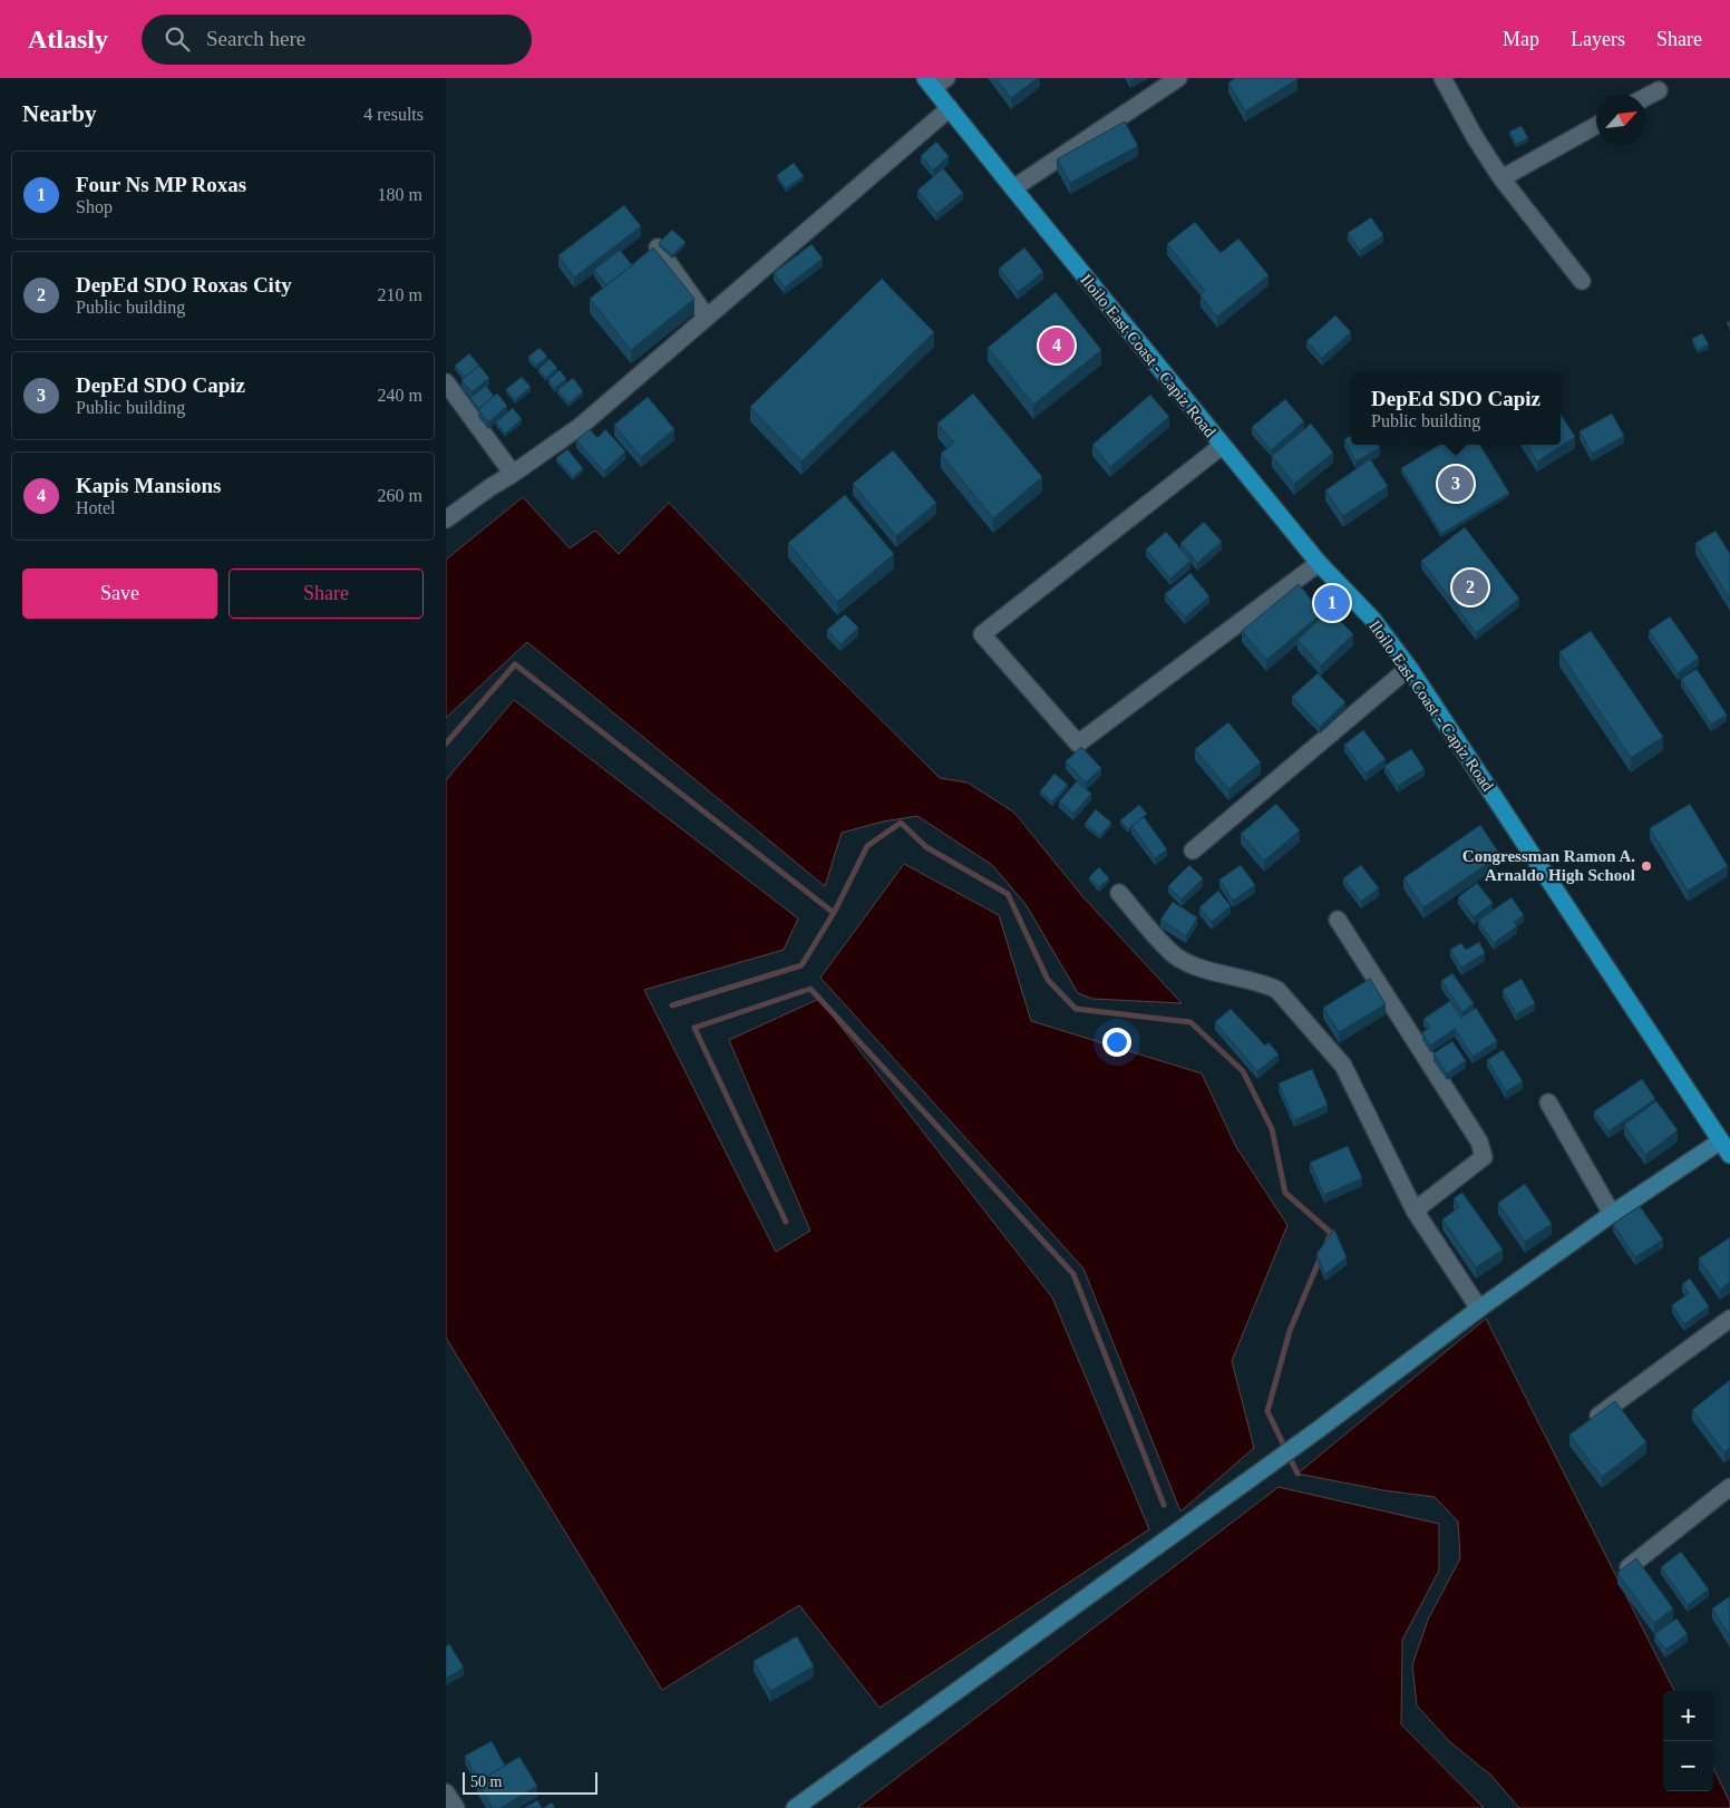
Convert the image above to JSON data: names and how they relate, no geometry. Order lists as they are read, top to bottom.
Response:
{
  "streets": {
    "main road": ["Iloilo East Coast - Capiz Road"]
  },
  "places": ["Congressman Ramon A. Arnaldo High School"],
  "scale_bar": "50 m",
  "north": "top right",
  "page": {
    "header": "Atlasly",
    "search": "Search here",
    "nav": ["Map", "Layers", "Share"],
    "heading": ["Nearby", "4 results"],
    "list": [
      {
        "mark": "1",
        "name": "Four Ns MP Roxas",
        "note": "Shop",
        "value": "180 m"
      },
      {
        "mark": "2",
        "name": "DepEd SDO Roxas City",
        "note": "Public building",
        "value": "210 m"
      },
      {
        "mark": "3",
        "name": "DepEd SDO Capiz",
        "note": "Public building",
        "value": "240 m"
      },
      {
        "mark": "4",
        "name": "Kapis Mansions",
        "note": "Hotel",
        "value": "260 m"
      }
    ],
    "pins": [
      "4",
      "3",
      "2",
      "1"
    ],
    "popup": ["DepEd SDO Capiz", "Public building"],
    "buttons": ["Save", "Share"],
    "map_buttons": ["+", "−"],
    "scale": "50 m"
  }
}
